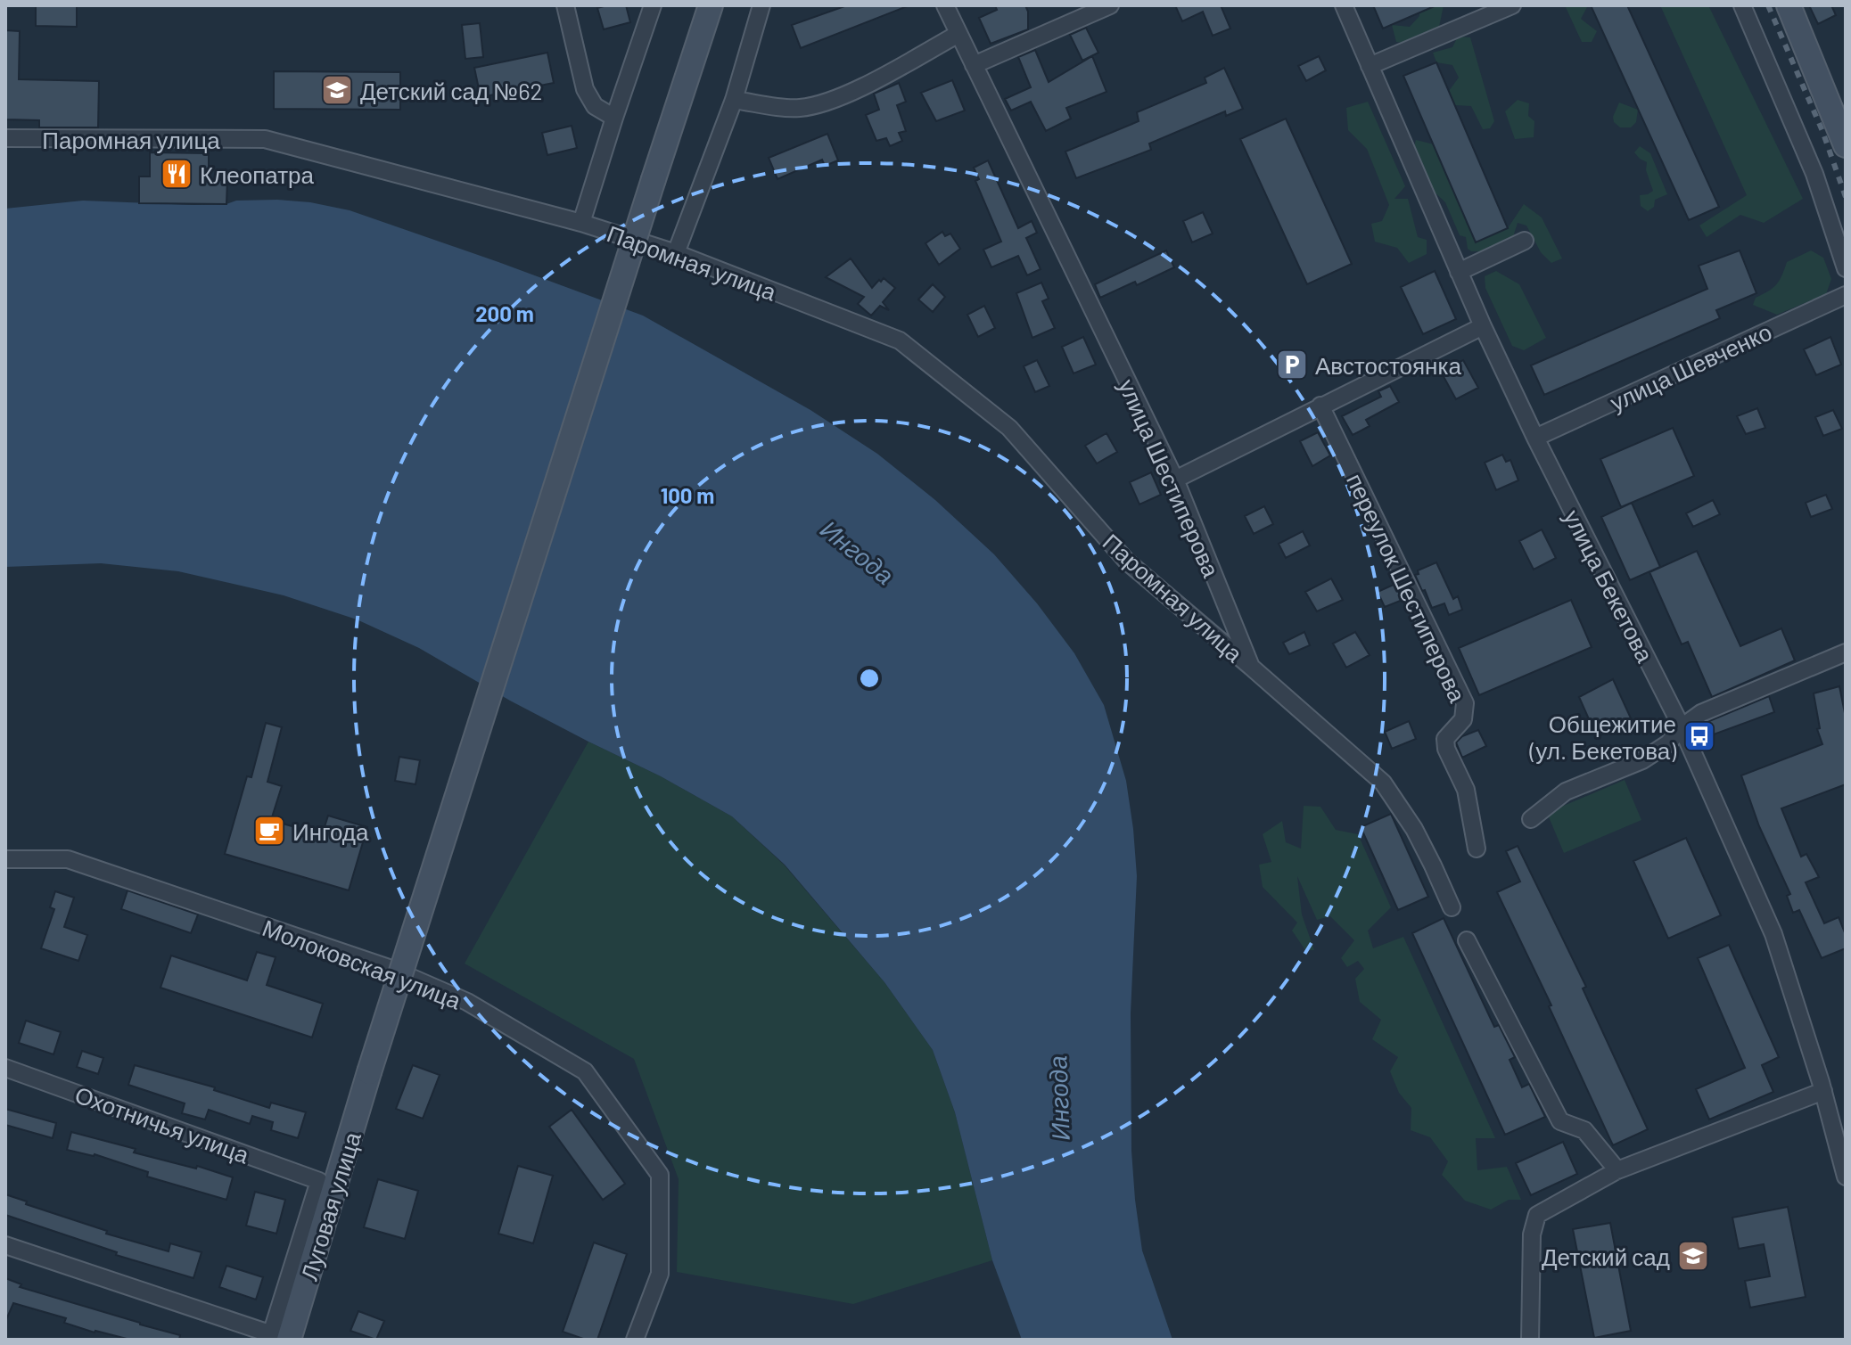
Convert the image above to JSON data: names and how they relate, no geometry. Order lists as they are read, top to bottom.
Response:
{
  "streets": {
    "street": [
      "Паромная улица",
      "улица Шевченко",
      "улица Шестиперова",
      "улица Бекетова",
      "переулок Шестиперова",
      "Молоковская улица",
      "Охотничья улица",
      "Луговая улица"
    ]
  },
  "crossings": [
    ["Паромная улица", "улица Шестиперова"],
    ["улица Шевченко", "улица Бекетова"],
    ["Охотничья улица", "Луговая улица"]
  ],
  "water": ["Ингода"],
  "places": {
    "school or university": ["Детский сад №62", "Детский сад"],
    "restaurant": ["Клеопатра"],
    "parking": ["Австостоянка"],
    "bus stop": ["Общежитие (ул. Бекетова)"],
    "cafe": ["Ингода"]
  },
  "rings": ["200 m", "100 m"]
}
